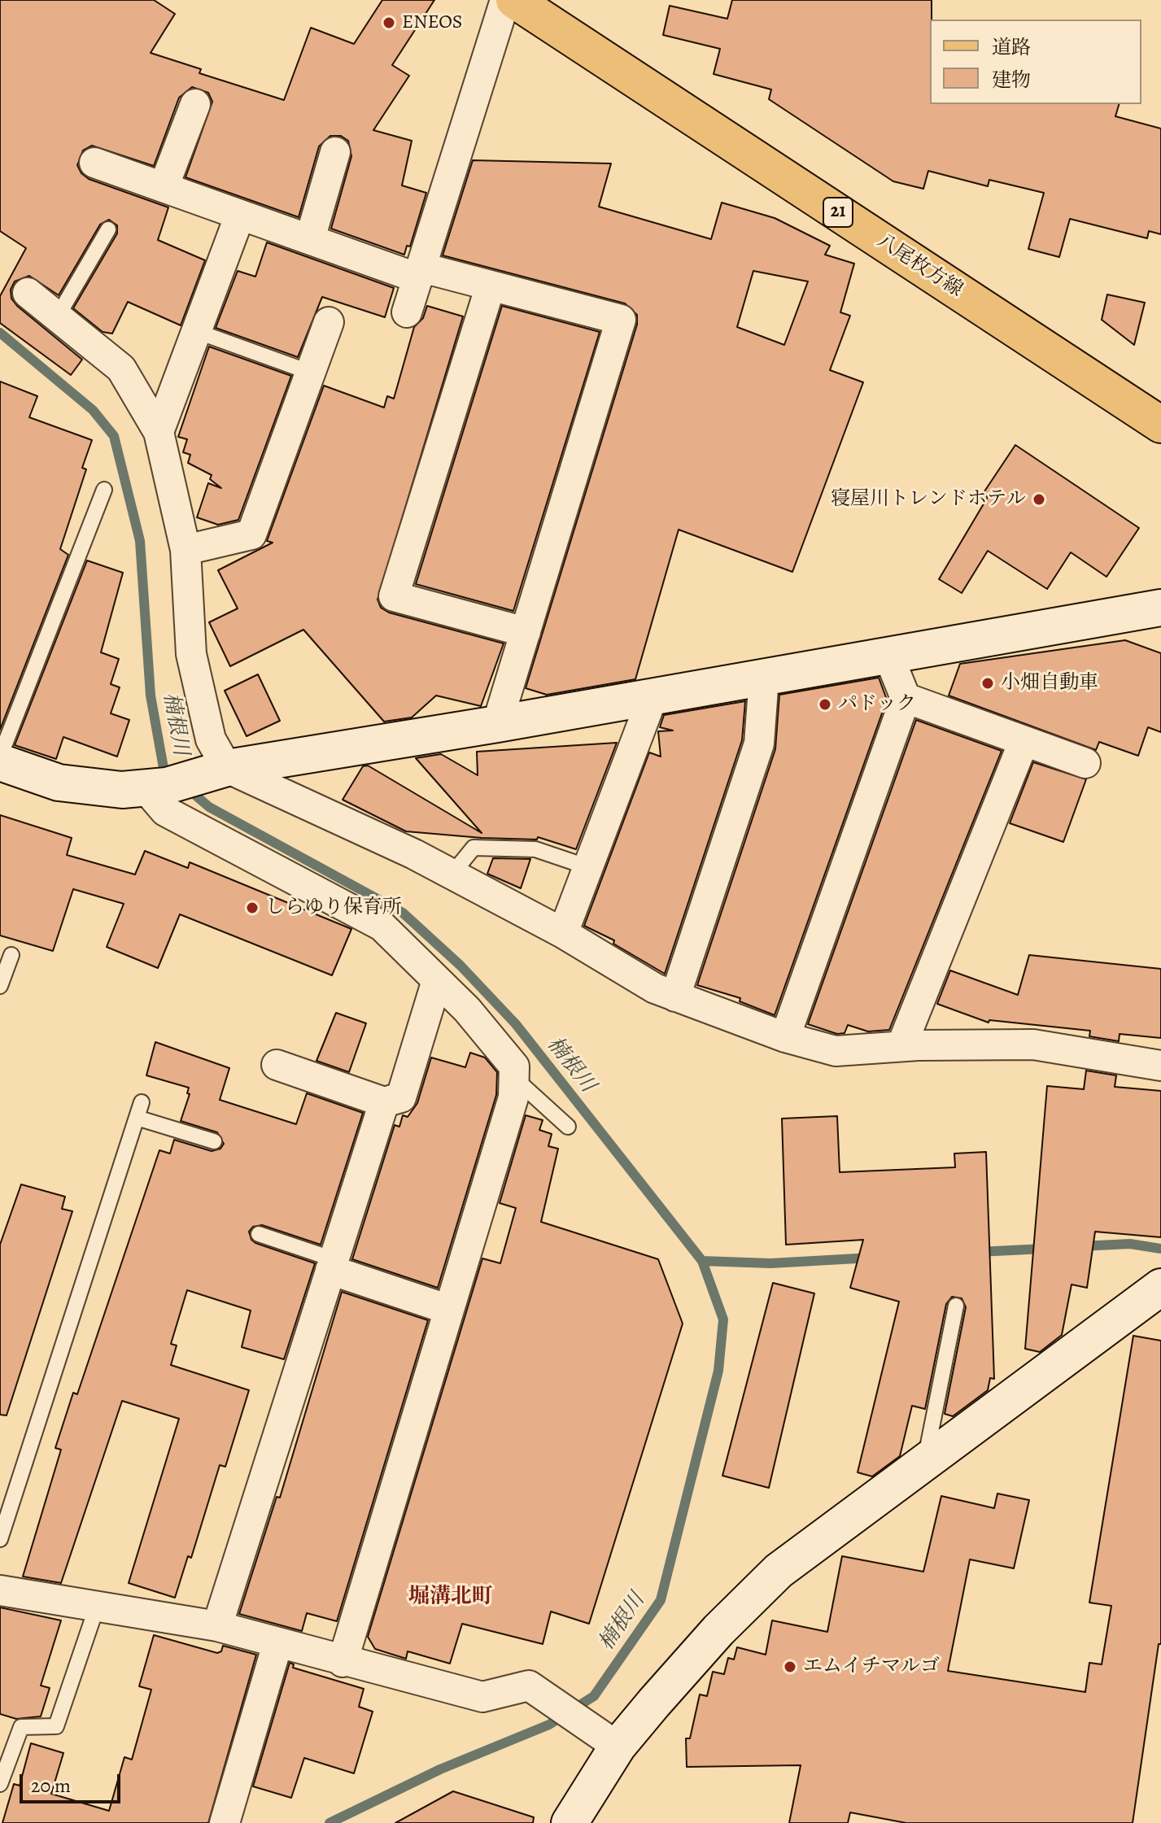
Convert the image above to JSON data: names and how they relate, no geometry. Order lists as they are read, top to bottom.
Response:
{
  "streets": {
    "main road": ["21", "八尾枚方線"]
  },
  "districts": ["堀溝北町"],
  "water": ["楠根川"],
  "places": [
    "ENEOS",
    "寝屋川トレンドホテル",
    "小畑自動車",
    "パドック",
    "しらゆり保育所",
    "エムイチマルゴ"
  ],
  "legend": ["道路", "建物"],
  "scale_bar": "20 m"
}
